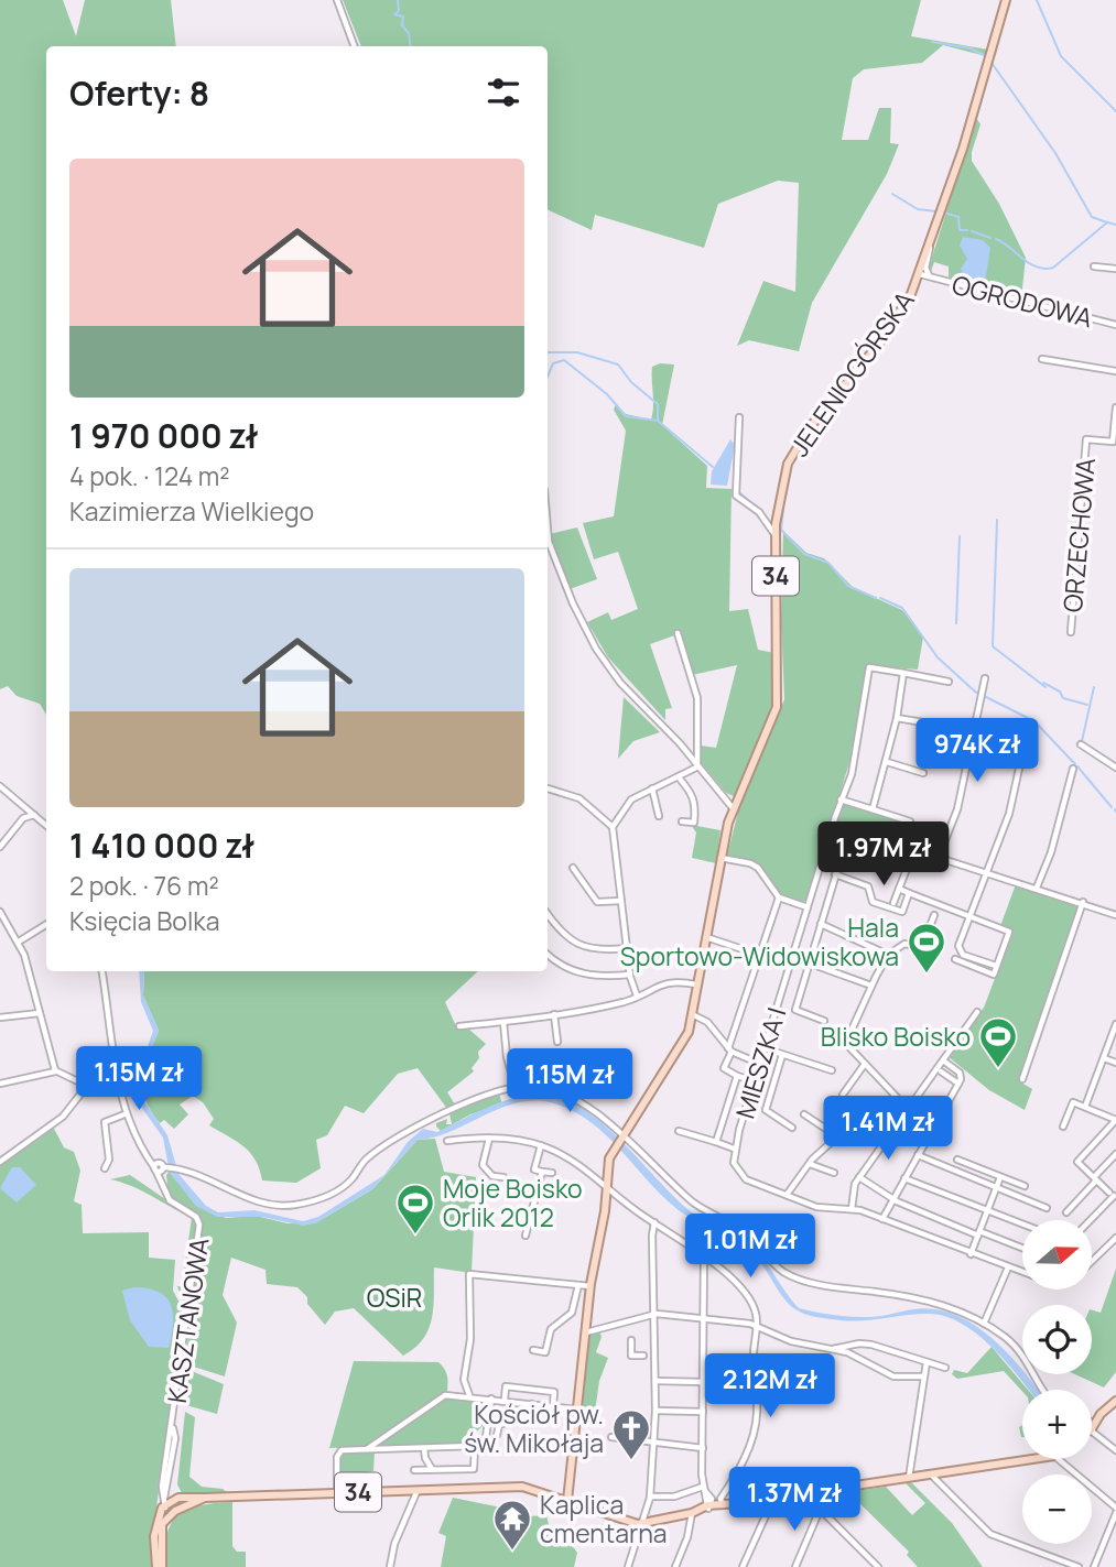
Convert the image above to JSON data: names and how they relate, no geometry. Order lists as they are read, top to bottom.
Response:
{
  "streets": {
    "main road": ["JELENIOGÓRSKA", "34"],
    "street": [
      "OGRODOWA",
      "ORZECHOWA",
      "MIESZKA I",
      "KASZTANOWA"
    ]
  },
  "crossings": [
    ["OGRODOWA", "JELENIOGÓRSKA"],
    ["OGRODOWA", "34"],
    ["JELENIOGÓRSKA", "34"],
    ["34", "KASZTANOWA"]
  ],
  "parks": ["OSiR"],
  "places": {
    "sports": ["Hala Sportowo-Widowiskowa", "Blisko Boisko", "Moje Boisko Orlik 2012"],
    "church": ["Kościół pw. św. Mikołaja"],
    "temple": ["Kaplica cmentarna"]
  },
  "north": "right",
  "page": {
    "heading": "Oferty: 8",
    "list": [
      {
        "name": "1 970 000 zł",
        "note": "4 pok. · 124 m² · Kazimierza Wielkiego"
      },
      {
        "name": "1 410 000 zł",
        "note": "2 pok. · 76 m² · Księcia Bolka"
      }
    ],
    "price": [
      "974K zł",
      "1.97M zł",
      "1.15M zł",
      "1.15M zł",
      "1.41M zł",
      "1.01M zł",
      "2.12M zł",
      "1.37M zł"
    ],
    "map_buttons": ["+", "−"]
  }
}
